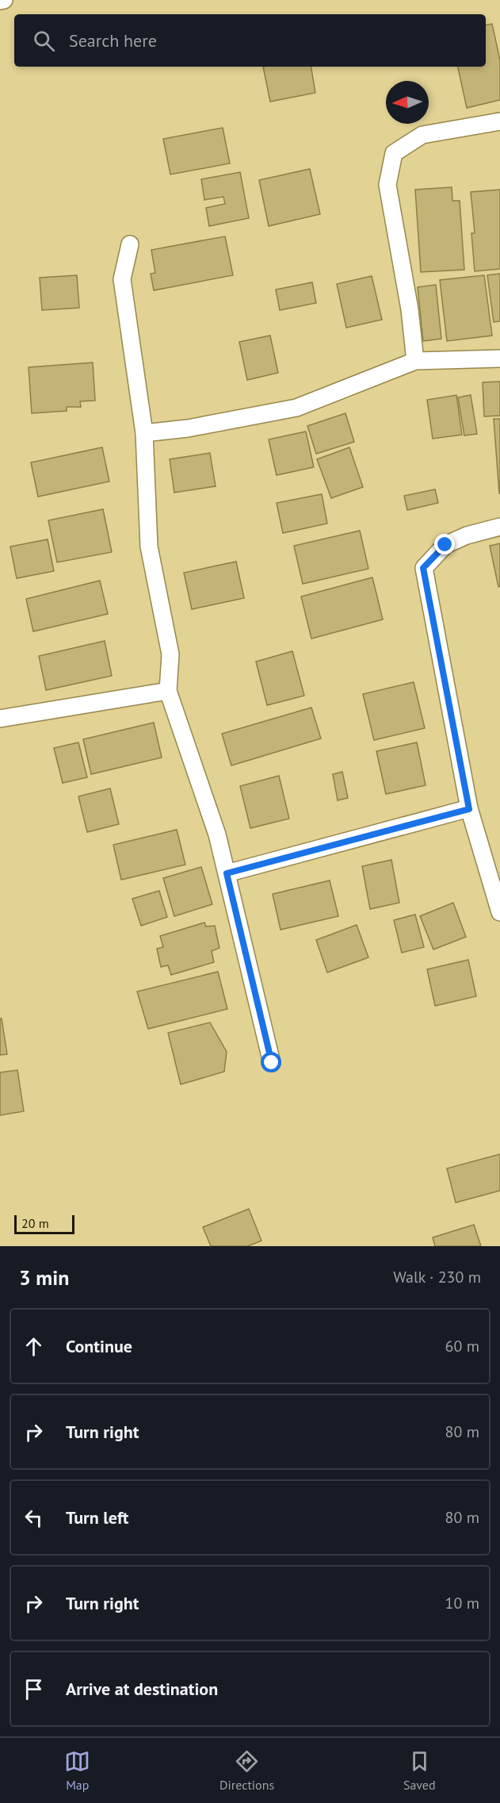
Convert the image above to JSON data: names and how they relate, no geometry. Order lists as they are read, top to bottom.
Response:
{
  "scale_bar": "20 m",
  "north": "left",
  "page": {
    "search": "Search here",
    "scale": "20 m",
    "heading": ["3 min", "Walk · 230 m"],
    "list": [
      ["Continue", "60 m"],
      ["Turn right", "80 m"],
      ["Turn left", "80 m"],
      ["Turn right", "10 m"],
      "Arrive at destination"
    ],
    "nav": ["Map", "Directions", "Saved"]
  }
}
